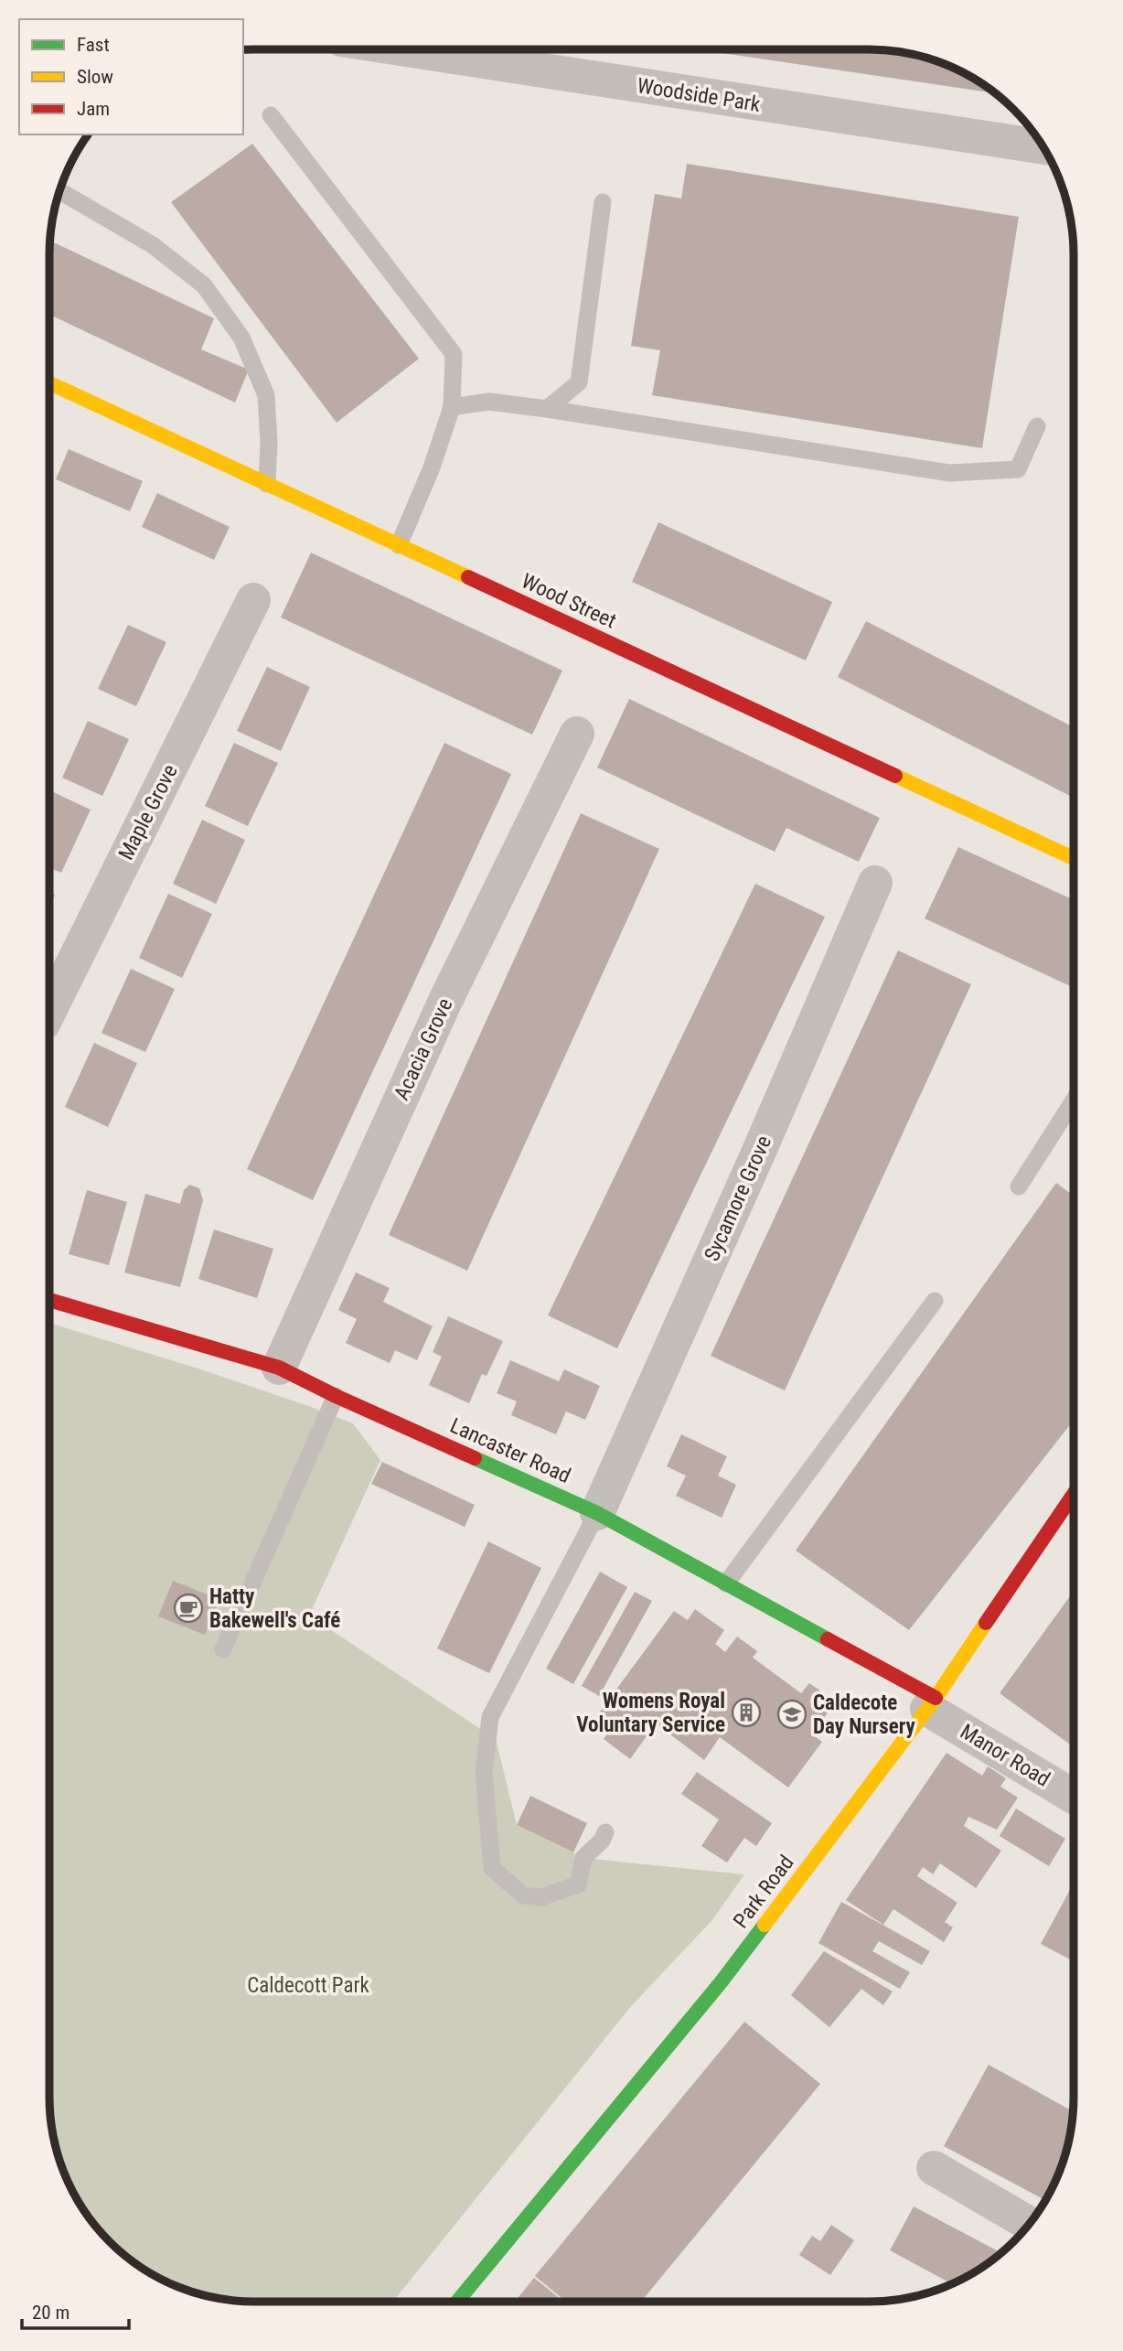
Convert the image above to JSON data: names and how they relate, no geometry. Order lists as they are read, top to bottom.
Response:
{
  "streets": {
    "street": [
      "Woodside Park",
      "Wood Street",
      "Maple Grove",
      "Acacia Grove",
      "Sycamore Grove",
      "Lancaster Road",
      "Manor Road",
      "Park Road"
    ]
  },
  "crossings": [
    ["Acacia Grove", "Lancaster Road"],
    ["Sycamore Grove", "Lancaster Road"],
    ["Lancaster Road", "Manor Road"],
    ["Lancaster Road", "Park Road"],
    ["Manor Road", "Park Road"]
  ],
  "parks": ["Caldecott Park"],
  "places": {
    "cafe": ["Hatty Bakewell's Café"],
    "building": ["Womens Royal Voluntary Service"],
    "school or university": ["Caldecote Day Nursery"]
  },
  "legend": ["Fast", "Slow", "Jam"],
  "scale_bar": "20 m"
}
